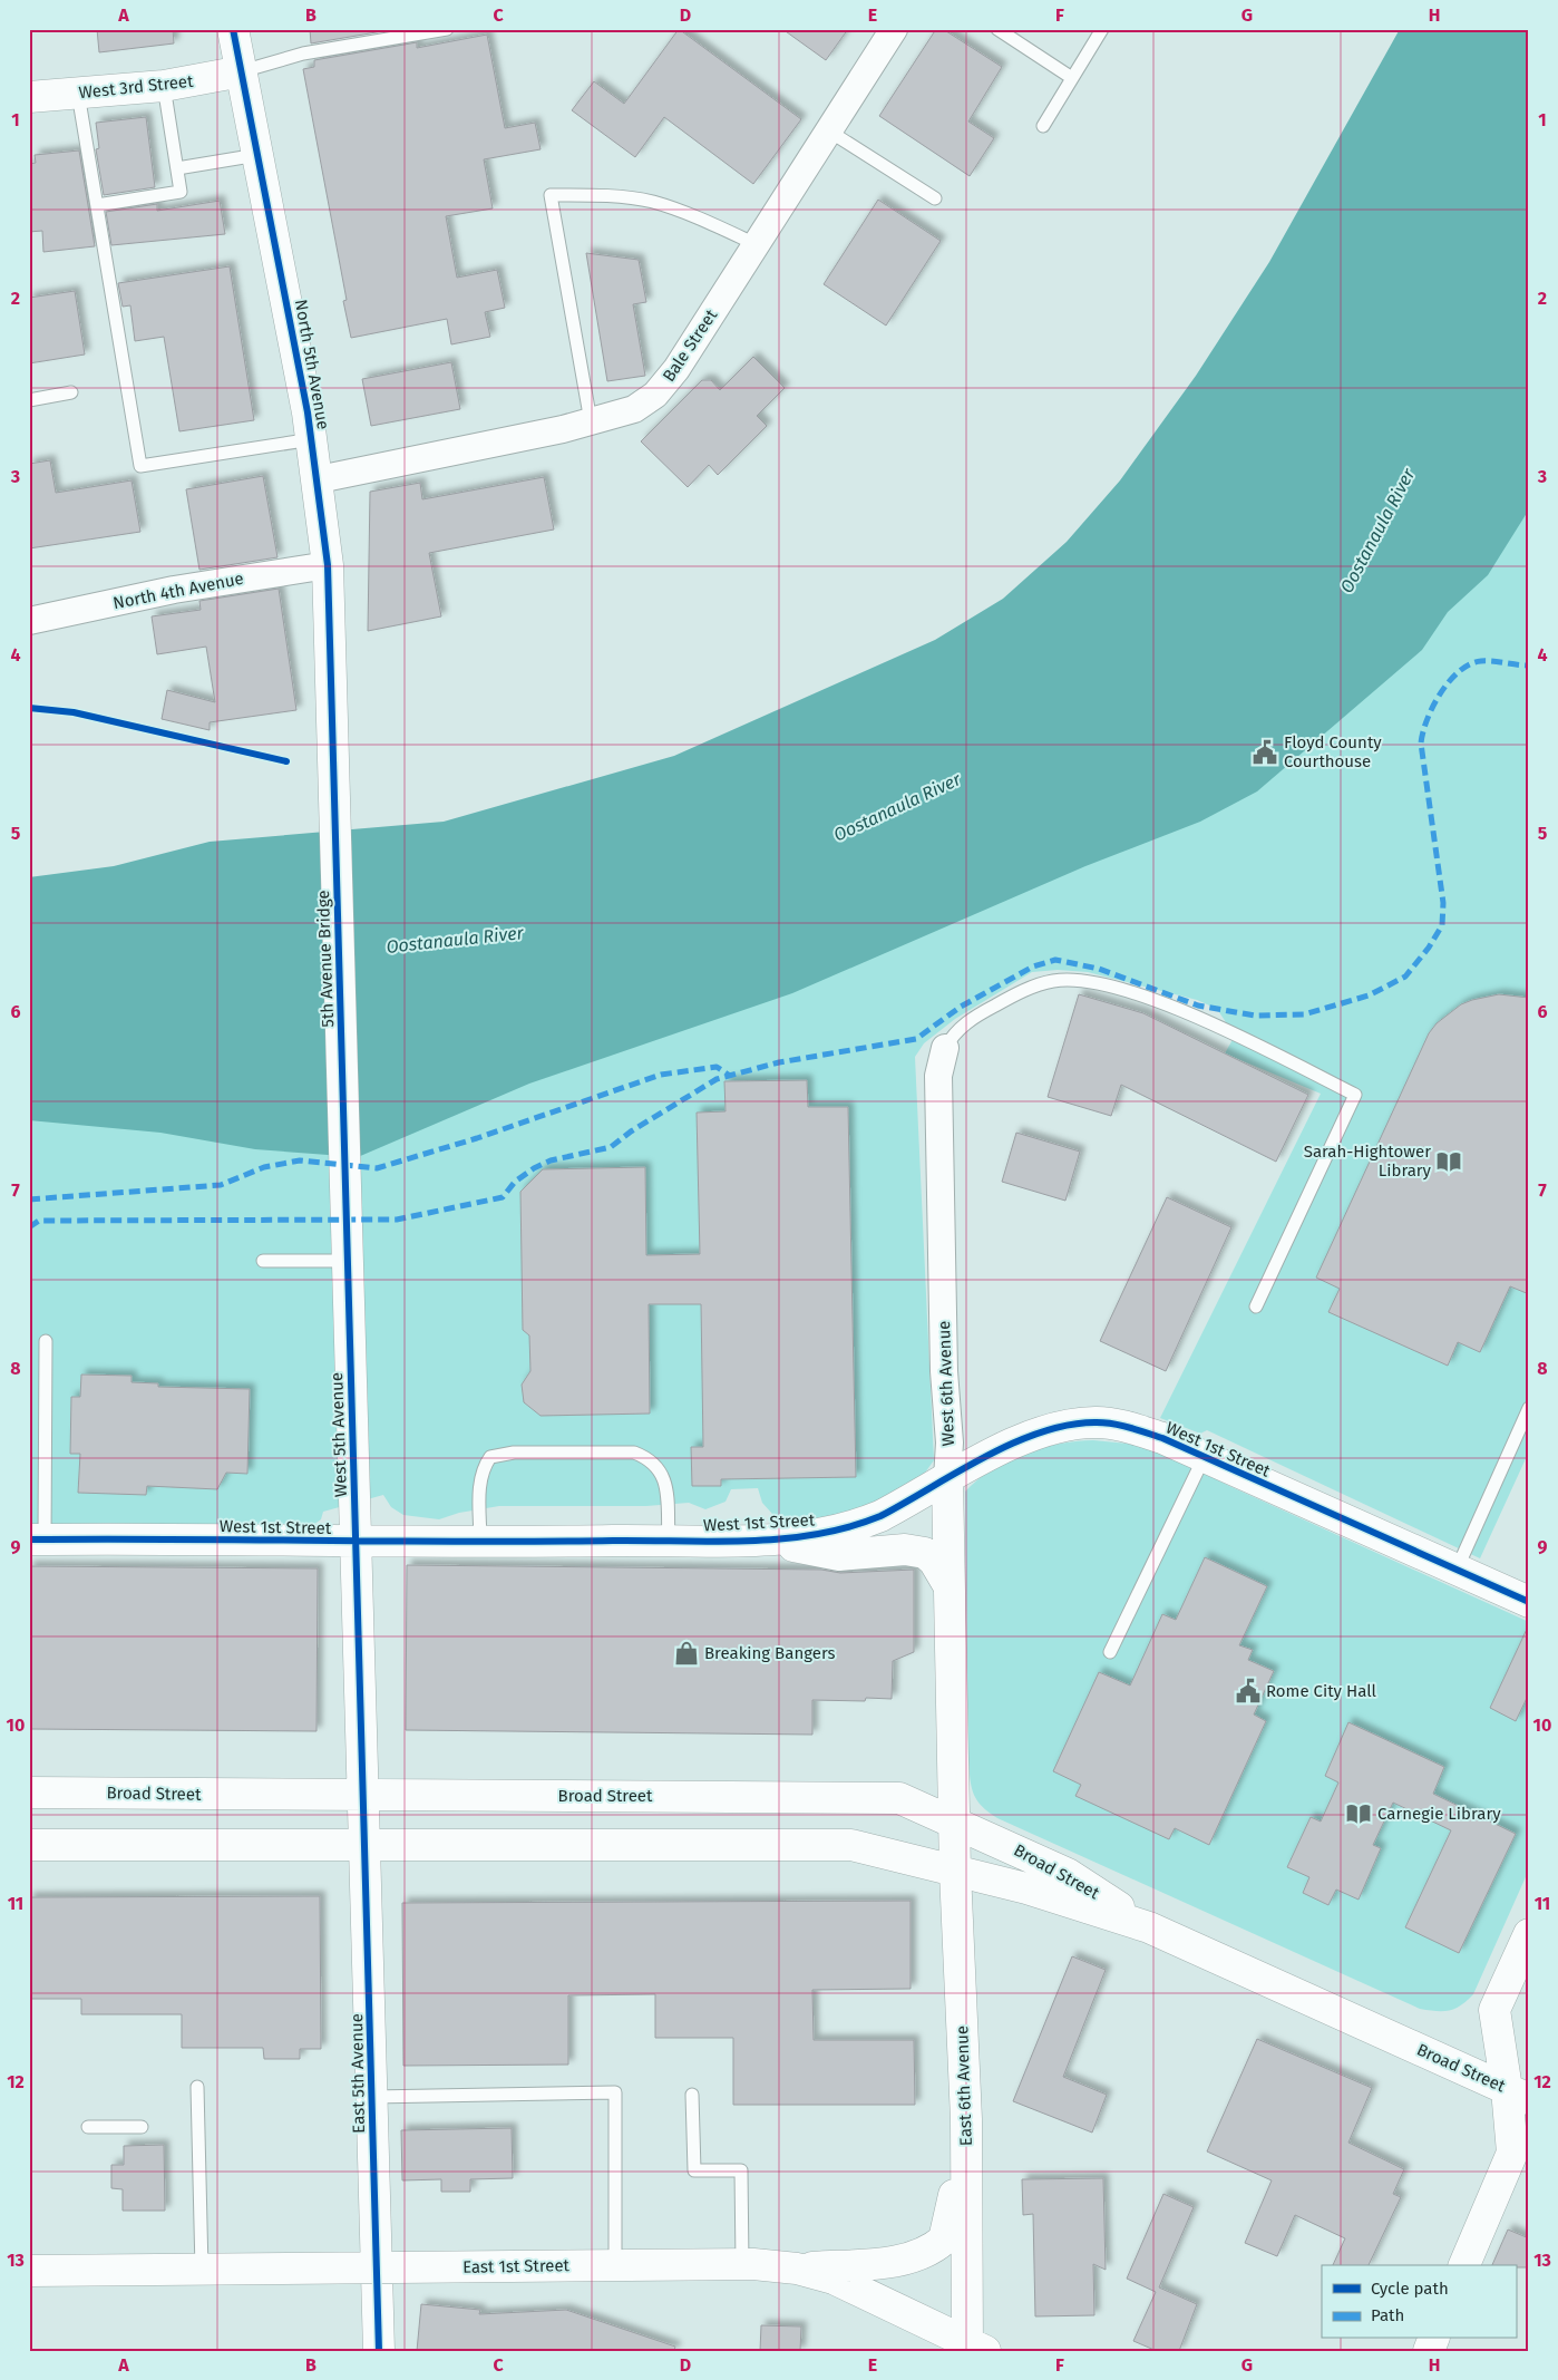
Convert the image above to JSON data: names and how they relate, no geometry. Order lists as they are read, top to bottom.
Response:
{
  "streets": {
    "street": [
      "West 3rd Street",
      "Bale Street",
      "North 5th Avenue",
      "North 4th Avenue",
      "5th Avenue Bridge",
      "West 6th Avenue",
      "West 5th Avenue",
      "West 1st Street",
      "Broad Street",
      "East 5th Avenue",
      "East 6th Avenue",
      "East 1st Street"
    ]
  },
  "crossings": [
    ["West 3rd Street", "North 5th Avenue"],
    ["Bale Street", "North 5th Avenue"],
    ["North 5th Avenue", "North 4th Avenue"],
    ["North 5th Avenue", "5th Avenue Bridge"],
    ["5th Avenue Bridge", "West 5th Avenue"],
    ["West 6th Avenue", "West 1st Street"],
    ["West 6th Avenue", "Broad Street"],
    ["West 6th Avenue", "East 6th Avenue"],
    ["West 5th Avenue", "West 1st Street"],
    ["West 5th Avenue", "Broad Street"],
    ["West 5th Avenue", "East 5th Avenue"],
    ["Broad Street", "East 5th Avenue"],
    ["Broad Street", "East 6th Avenue"],
    ["East 5th Avenue", "East 1st Street"],
    ["East 6th Avenue", "East 1st Street"]
  ],
  "water": ["Oostanaula River"],
  "places": {
    "public building": ["Floyd County Courthouse", "Rome City Hall"],
    "library": ["Sarah-Hightower Library", "Carnegie Library"],
    "shop": ["Breaking Bangers"]
  },
  "legend": ["Cycle path", "Path"],
  "grid": {
    "columns": [
      "A",
      "B",
      "C",
      "D",
      "E",
      "F",
      "G",
      "H"
    ],
    "rows": [
      "1",
      "2",
      "3",
      "4",
      "5",
      "6",
      "7",
      "8",
      "9",
      "10",
      "11",
      "12",
      "13"
    ]
  }
}
